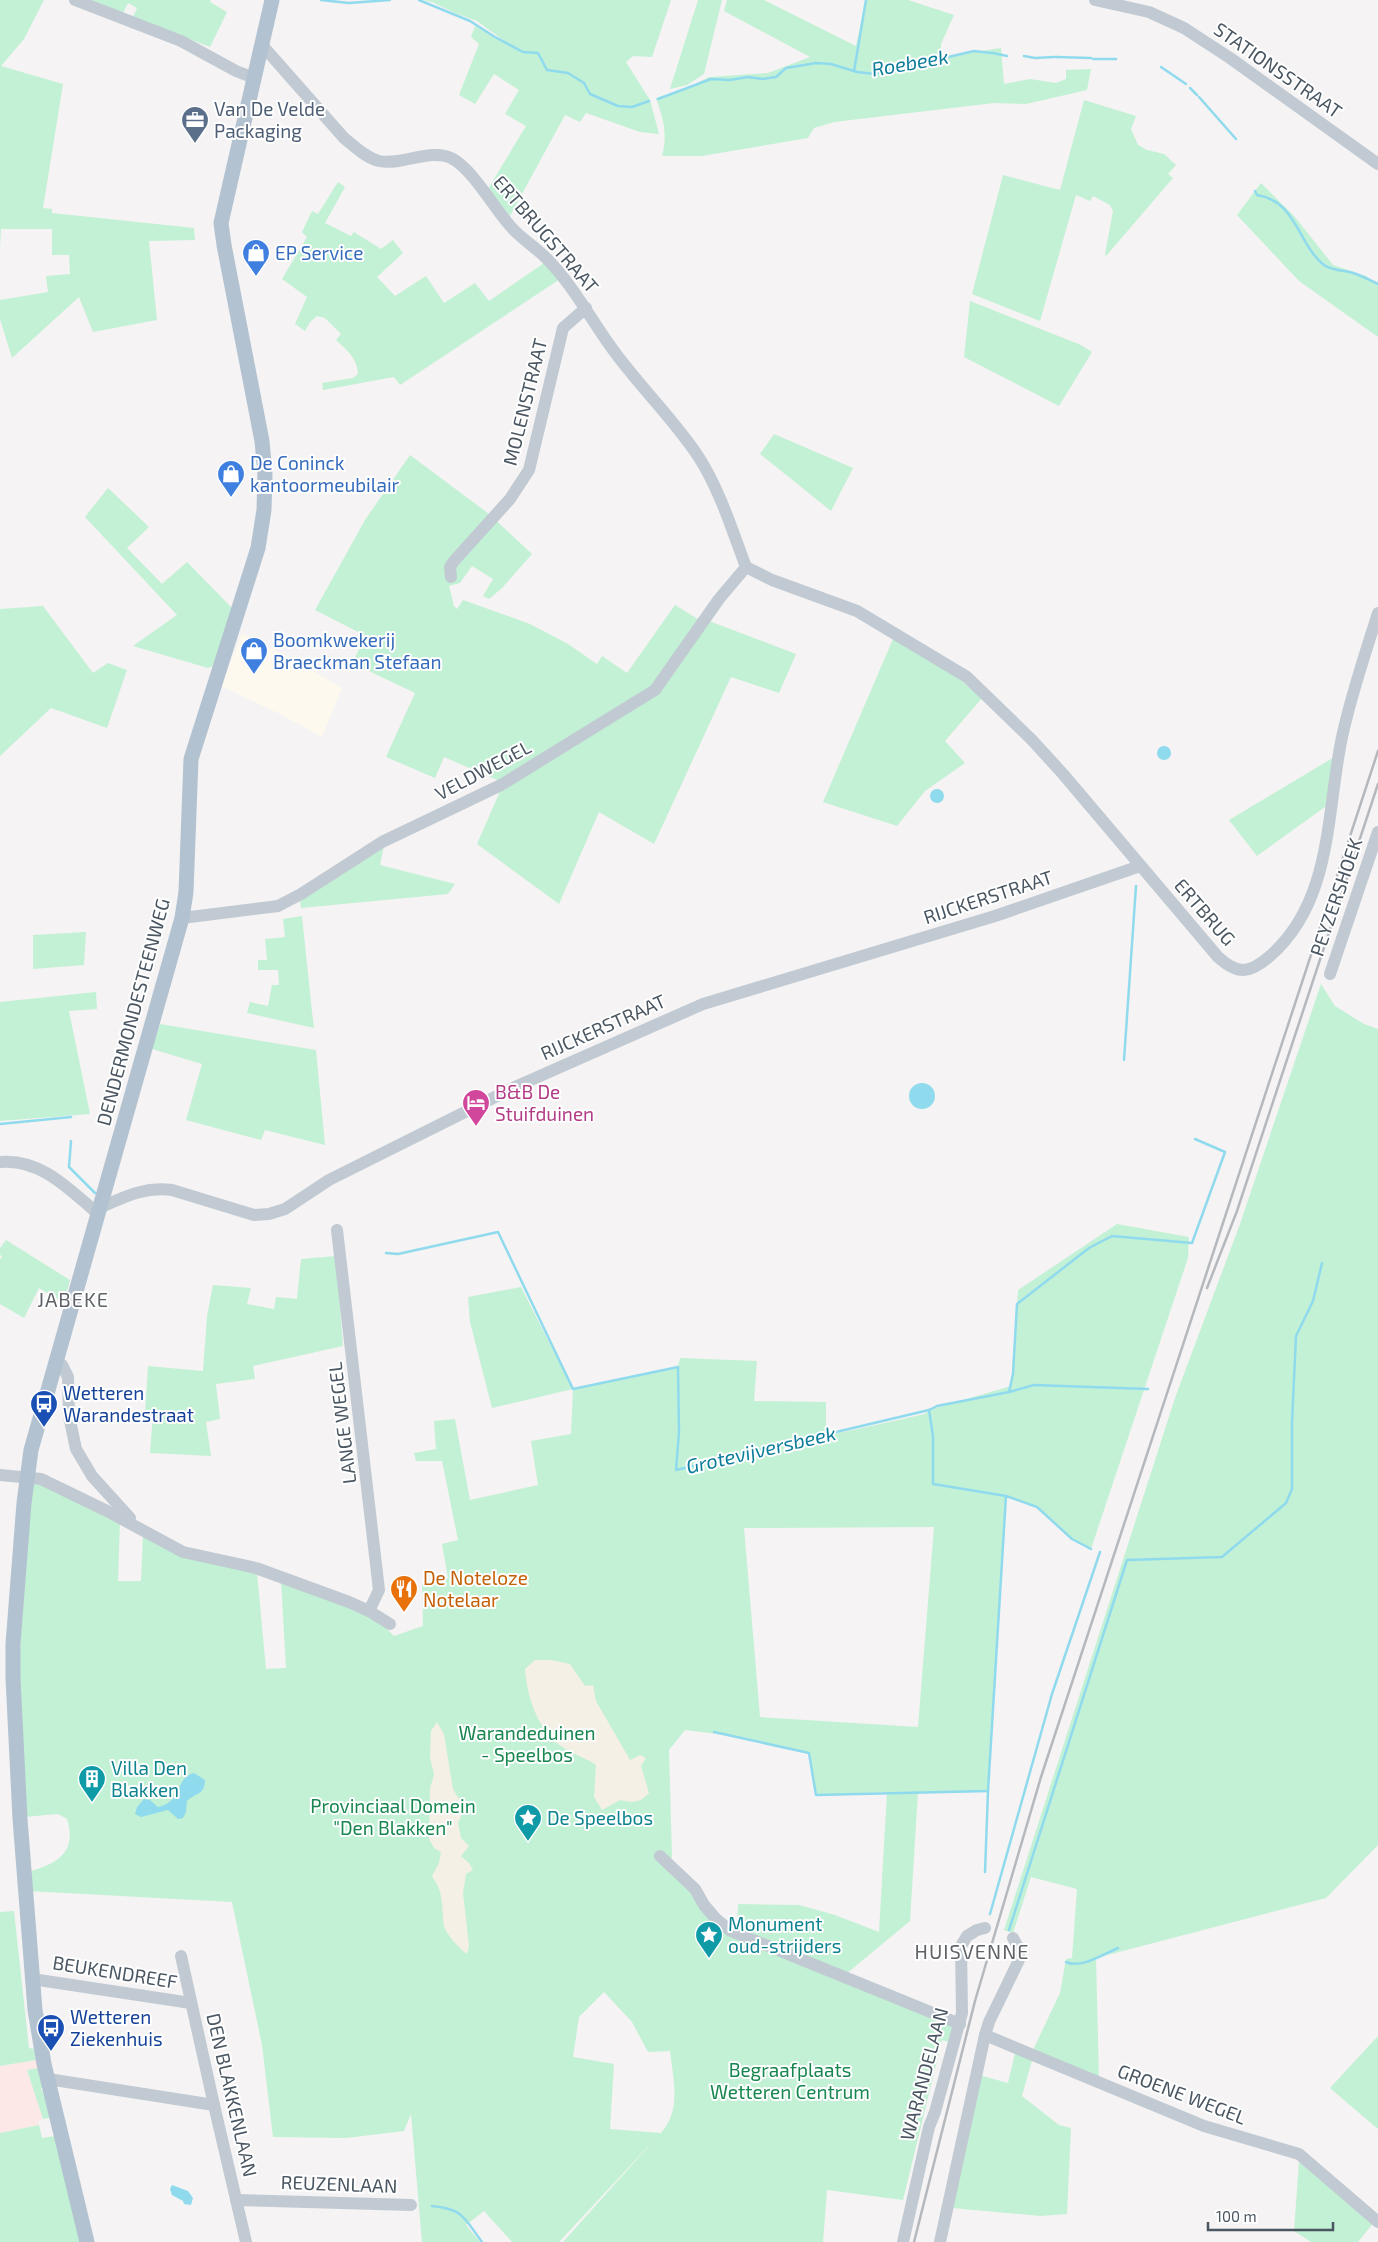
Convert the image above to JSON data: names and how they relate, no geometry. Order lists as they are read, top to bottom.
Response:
{
  "streets": {
    "main road": ["DENDERMONDESTEENWEG"],
    "street": [
      "STATIONSSTRAAT",
      "ERTBRUGSTRAAT",
      "MOLENSTRAAT",
      "VELDWEGEL",
      "RIJCKERSTRAAT",
      "PEYZERSHOEK",
      "ERTBRUG",
      "LANGE WEGEL",
      "BEUKENDREEF",
      "WARANDELAAN",
      "GROENE WEGEL",
      "DEN BLAKKENLAAN",
      "REUZENLAAN"
    ]
  },
  "crossings": [
    ["ERTBRUGSTRAAT", "MOLENSTRAAT"],
    ["ERTBRUGSTRAAT", "VELDWEGEL"],
    ["ERTBRUGSTRAAT", "ERTBRUG"],
    ["ERTBRUGSTRAAT", "DENDERMONDESTEENWEG"],
    ["VELDWEGEL", "ERTBRUG"],
    ["VELDWEGEL", "DENDERMONDESTEENWEG"],
    ["RIJCKERSTRAAT", "ERTBRUG"],
    ["RIJCKERSTRAAT", "DENDERMONDESTEENWEG"],
    ["DENDERMONDESTEENWEG", "BEUKENDREEF"],
    ["BEUKENDREEF", "DEN BLAKKENLAAN"],
    ["DEN BLAKKENLAAN", "REUZENLAAN"]
  ],
  "districts": ["JABEKE", "HUISVENNE"],
  "water": ["Roebeek", "Grotevijversbeek"],
  "parks": ["Warandeduinen - Speelbos", "Provinciaal Domein \"Den Blakken\"", "Begraafplaats Wetteren Centrum"],
  "places": {
    "office": ["Van De Velde Packaging"],
    "shop": ["EP Service", "De Coninck kantoormeubilair", "Boomkwekerij Braeckman Stefaan"],
    "hotel": ["B&B De Stuifduinen"],
    "bus stop": ["Wetteren Warandestraat", "Wetteren Ziekenhuis"],
    "restaurant": ["De Noteloze Notelaar"],
    "building": ["Villa Den Blakken"],
    "place": ["De Speelbos", "Monument oud-strijders"]
  },
  "scale_bar": "100 m"
}
